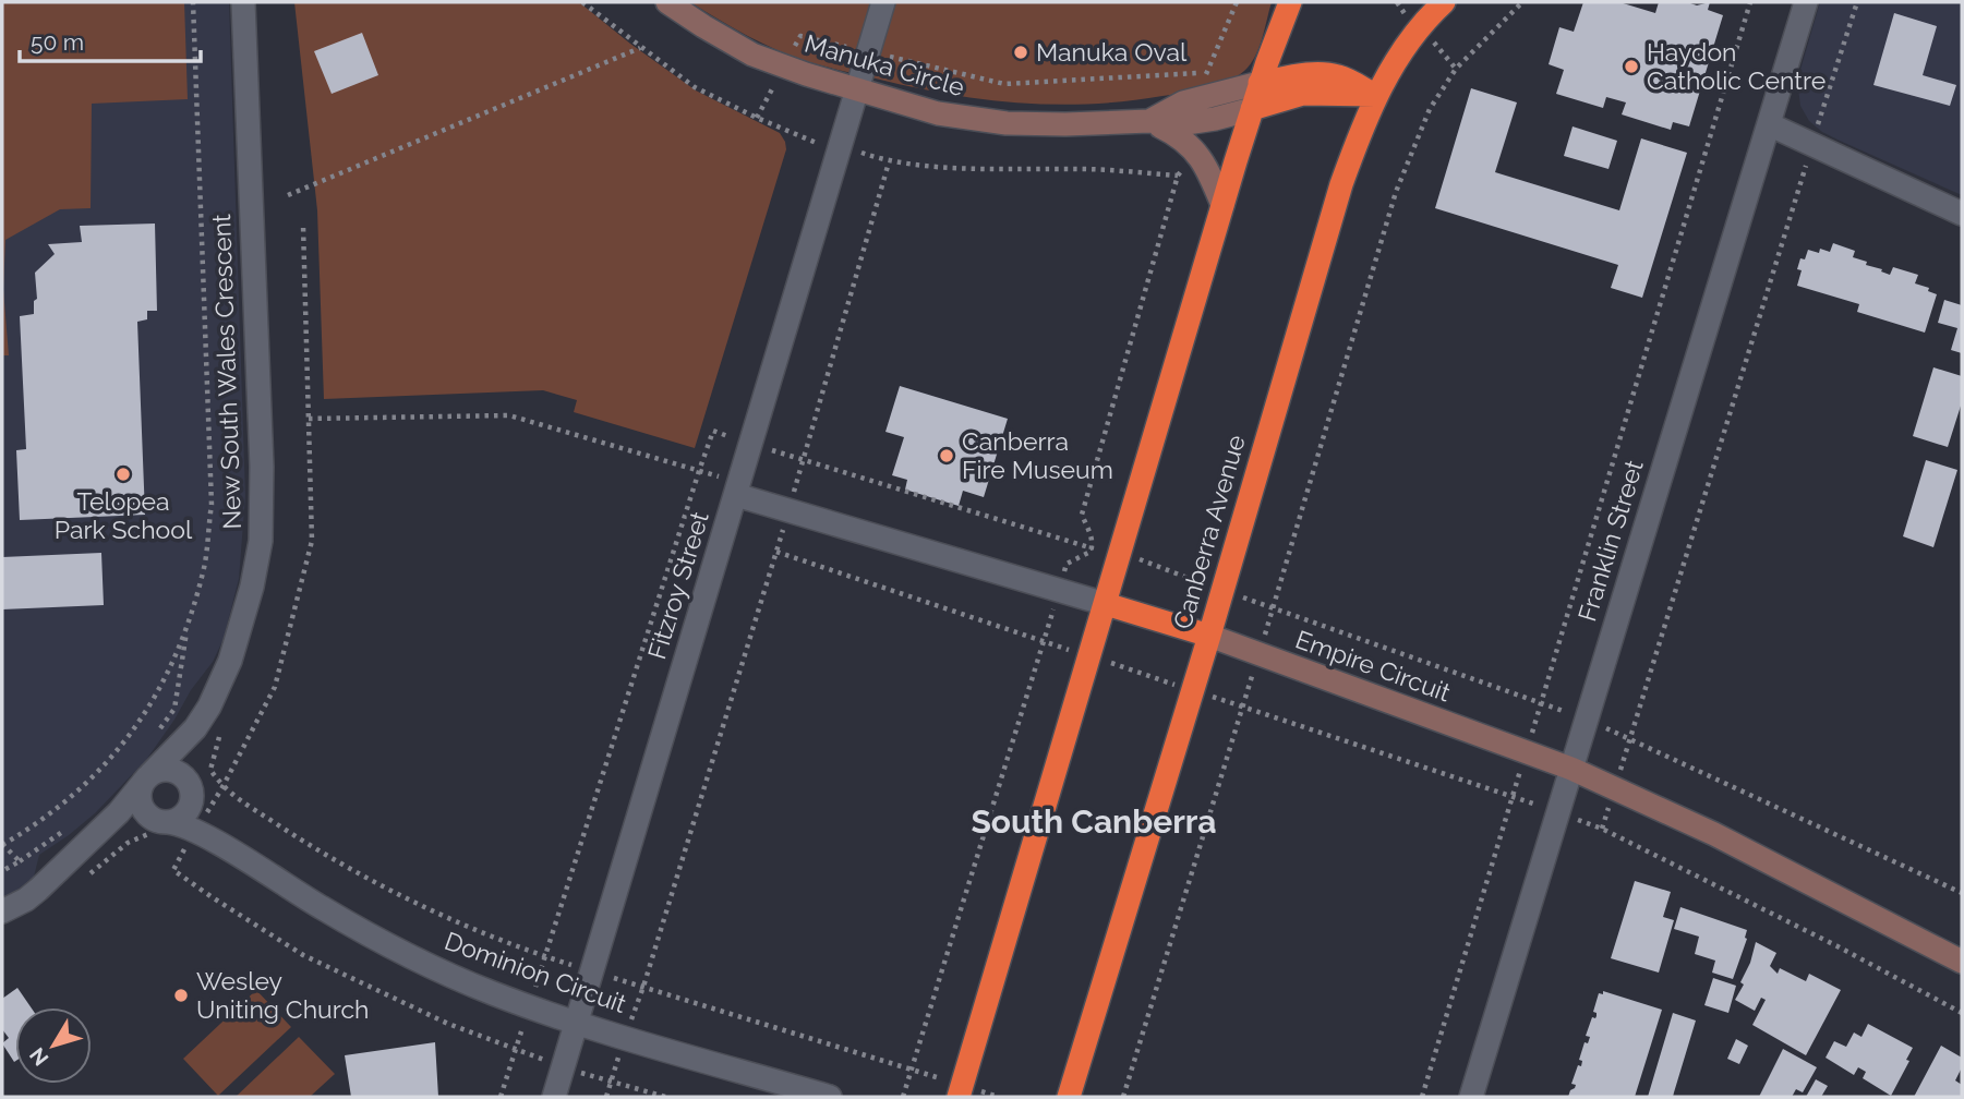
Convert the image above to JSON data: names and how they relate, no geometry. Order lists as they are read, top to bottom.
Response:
{
  "streets": {
    "highway": ["Canberra Avenue", "Empire Circuit"],
    "street": [
      "Manuka Circle",
      "New South Wales Crescent",
      "Franklin Street",
      "Fitzroy Street",
      "Dominion Circuit"
    ]
  },
  "crossings": [
    ["Manuka Circle", "Fitzroy Street"],
    ["New South Wales Crescent", "Dominion Circuit"],
    ["Canberra Avenue", "Empire Circuit"],
    ["Franklin Street", "Empire Circuit"],
    ["Fitzroy Street", "Empire Circuit"],
    ["Fitzroy Street", "Dominion Circuit"]
  ],
  "districts": ["South Canberra"],
  "places": [
    "Manuka Oval",
    "Haydon Catholic Centre",
    "Canberra Fire Museum",
    "Telopea Park School",
    "Wesley Uniting Church"
  ],
  "scale_bar": "50 m",
  "north": "bottom left"
}
